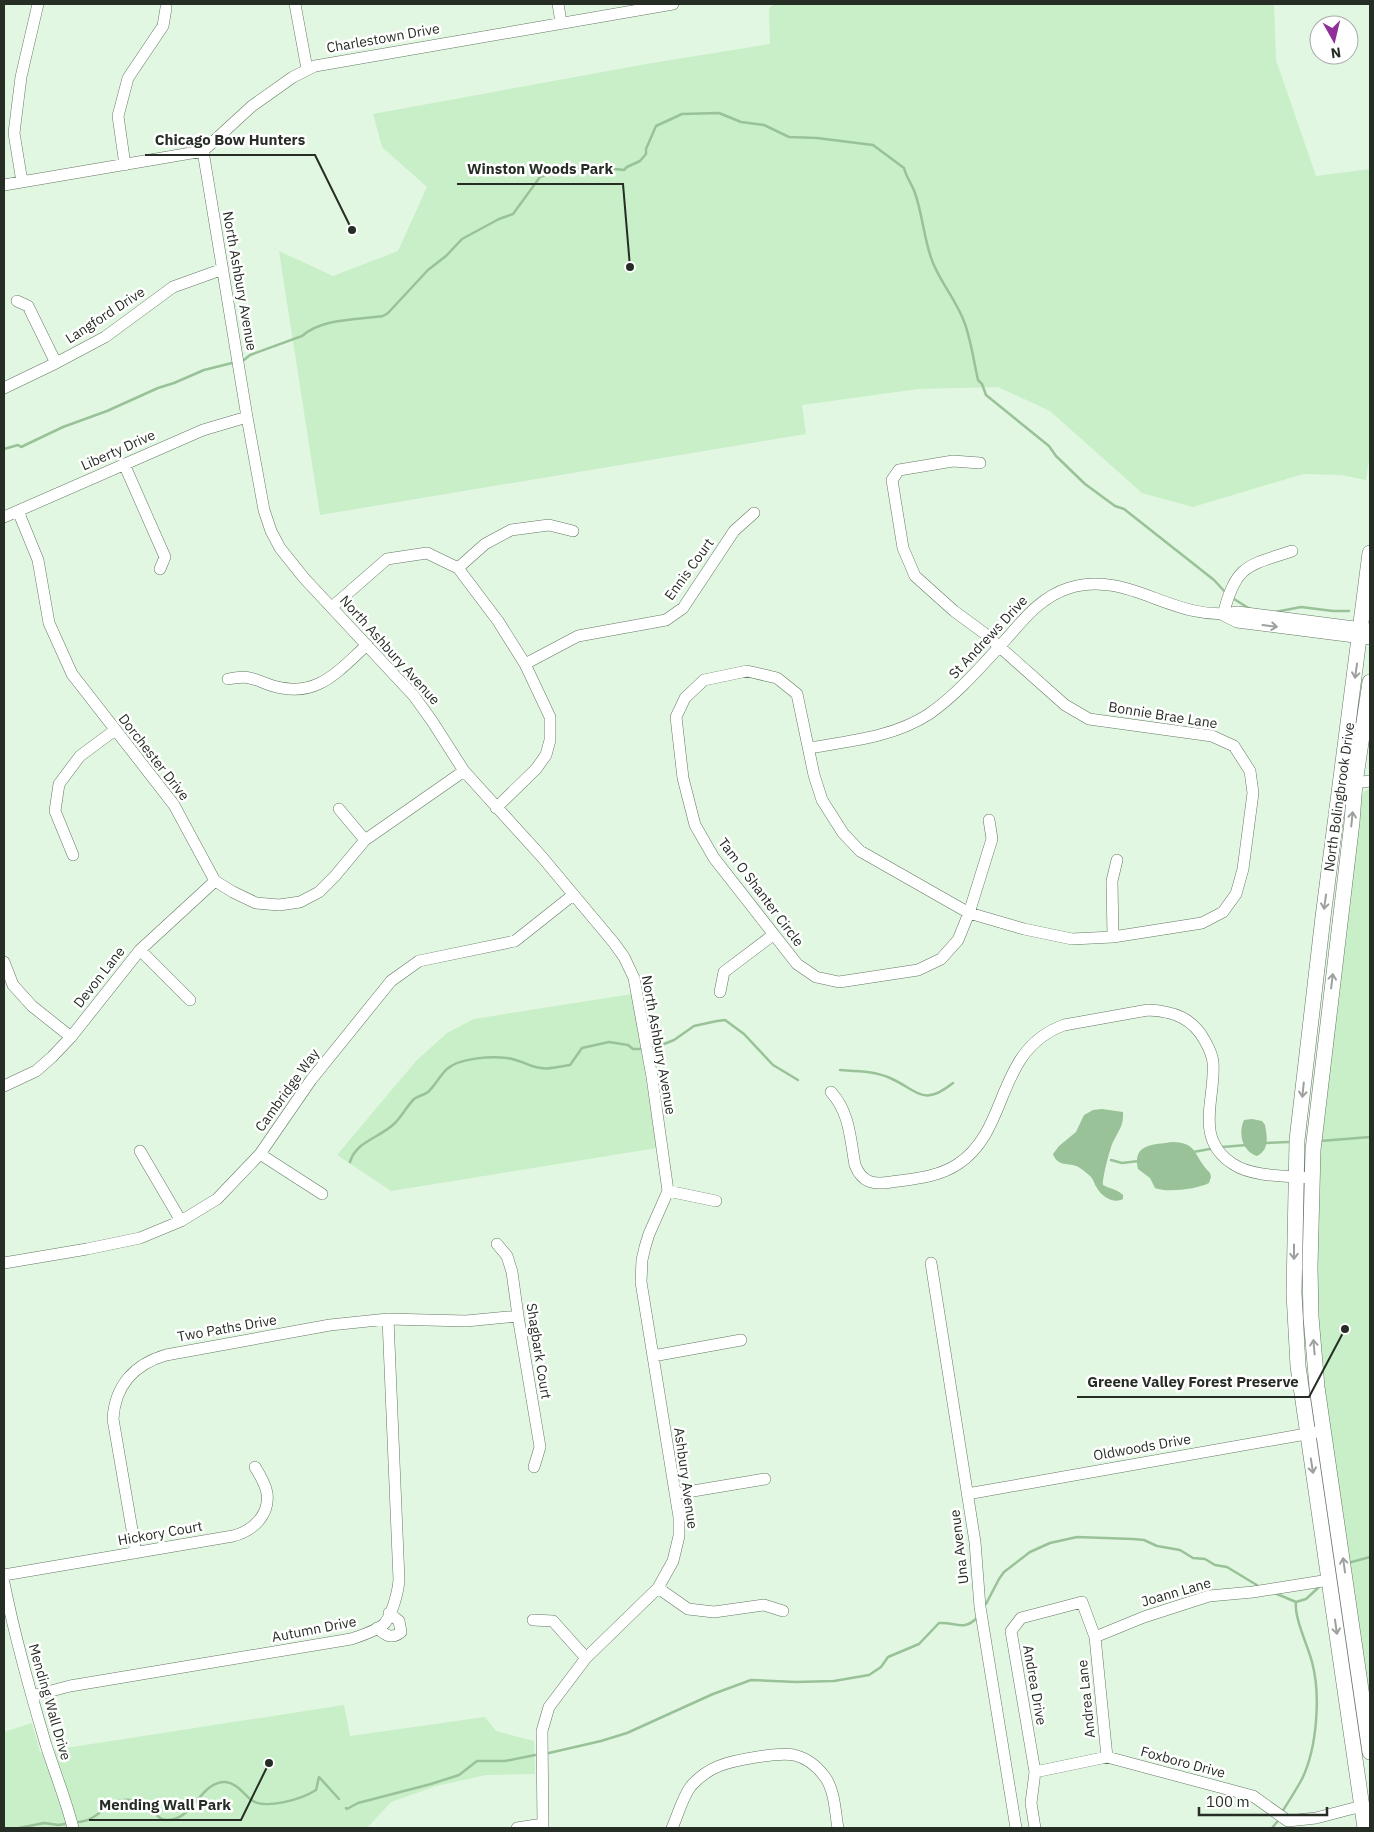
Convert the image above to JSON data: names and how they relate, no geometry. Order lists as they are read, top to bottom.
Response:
{
  "streets": {
    "main road": ["North Bolingbrook Drive"],
    "street": [
      "Charlestown Drive",
      "North Ashbury Avenue",
      "Langford Drive",
      "Liberty Drive",
      "Ennis Court",
      "St Andrews Drive",
      "Bonnie Brae Lane",
      "Dorchester Drive",
      "Tam O Shanter Circle",
      "Devon Lane",
      "Cambridge Way",
      "Two Paths Drive",
      "Shagbark Court",
      "Oldwoods Drive",
      "Ashbury Avenue",
      "Hickory Court",
      "Una Avenue",
      "Joann Lane",
      "Autumn Drive",
      "Andrea Drive",
      "Andrea Lane",
      "Mending Wall Drive",
      "Foxboro Drive"
    ]
  },
  "crossings": [
    ["Charlestown Drive", "North Ashbury Avenue"],
    ["North Ashbury Avenue", "Langford Drive"],
    ["North Ashbury Avenue", "Liberty Drive"],
    ["North Ashbury Avenue", "Dorchester Drive"],
    ["North Ashbury Avenue", "Cambridge Way"],
    ["North Ashbury Avenue", "Ashbury Avenue"],
    ["Liberty Drive", "Dorchester Drive"],
    ["St Andrews Drive", "Bonnie Brae Lane"],
    ["St Andrews Drive", "North Bolingbrook Drive"],
    ["St Andrews Drive", "Tam O Shanter Circle"],
    ["Bonnie Brae Lane", "Tam O Shanter Circle"],
    ["Dorchester Drive", "Devon Lane"],
    ["Two Paths Drive", "Shagbark Court"],
    ["Two Paths Drive", "Hickory Court"],
    ["Two Paths Drive", "Autumn Drive"],
    ["Oldwoods Drive", "Una Avenue"],
    ["Joann Lane", "Andrea Drive"],
    ["Joann Lane", "Andrea Lane"],
    ["Autumn Drive", "Mending Wall Drive"],
    ["Andrea Drive", "Andrea Lane"],
    ["Andrea Lane", "Foxboro Drive"]
  ],
  "places": [
    "Chicago Bow Hunters",
    "Winston Woods Park",
    "Greene Valley Forest Preserve",
    "Mending Wall Park"
  ],
  "scale_bar": "100 m",
  "north": "bottom"
}
